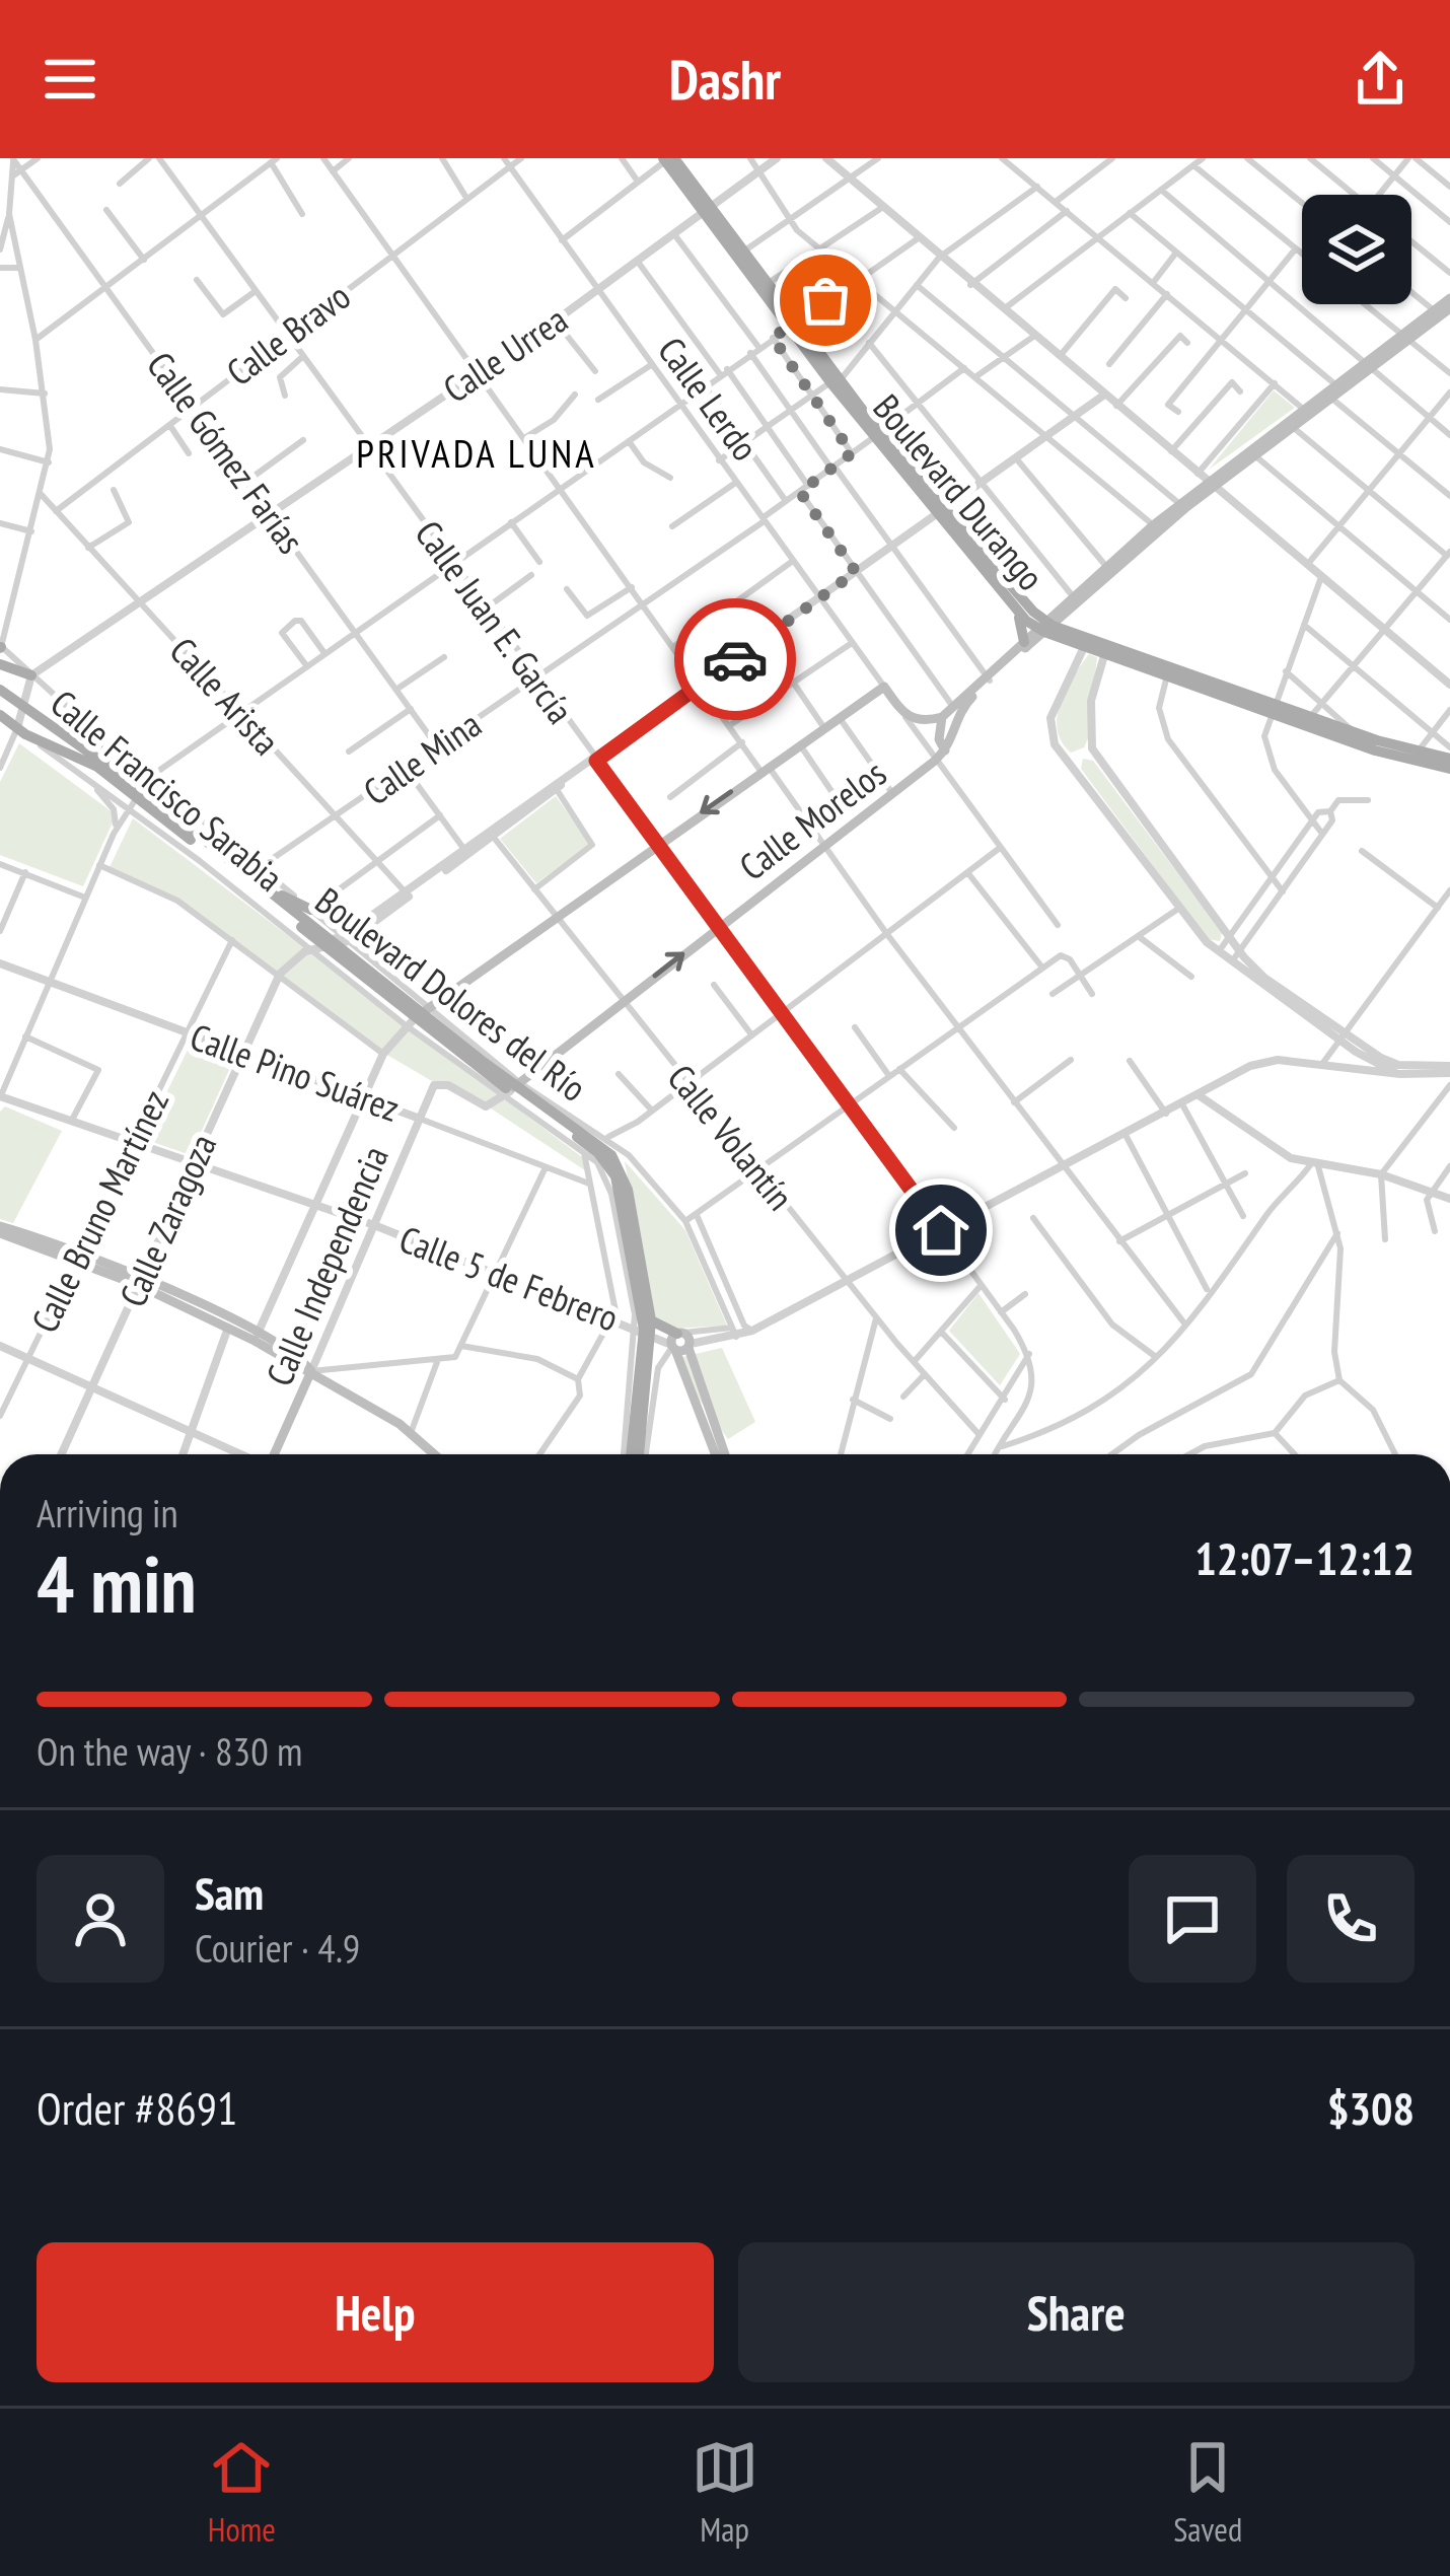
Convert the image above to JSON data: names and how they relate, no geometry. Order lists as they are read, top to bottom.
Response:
{
  "streets": {
    "main road": [
      "Calle Lerdo",
      "Boulevard Durango",
      "Calle Morelos",
      "Boulevard Dolores del Río",
      "Calle Independencia"
    ],
    "street": [
      "Calle Bravo",
      "Calle Urrea",
      "Calle Gómez Farías",
      "Calle Juan E. García",
      "Calle Arista",
      "Calle Mina",
      "Calle Francisco Sarabia",
      "Calle Pino Suárez",
      "Calle Volantín",
      "Calle Bruno Martínez",
      "Calle Zaragoza",
      "Calle 5 de Febrero"
    ]
  },
  "crossings": [
    ["Calle Bravo", "Calle Lerdo"],
    ["Calle Bravo", "Calle Gómez Farías"],
    ["Calle Bravo", "Calle Juan E. García"],
    ["Calle Bravo", "Calle Arista"],
    ["Calle Urrea", "Calle Lerdo"],
    ["Calle Urrea", "Calle Gómez Farías"],
    ["Calle Urrea", "Boulevard Durango"],
    ["Calle Urrea", "Calle Juan E. García"],
    ["Calle Urrea", "Calle Arista"],
    ["Calle Urrea", "Calle Francisco Sarabia"],
    ["Calle Lerdo", "Calle Mina"],
    ["Calle Lerdo", "Calle Morelos"],
    ["Calle Gómez Farías", "Calle Mina"],
    ["Boulevard Durango", "Calle Mina"],
    ["Calle Juan E. García", "Calle Mina"],
    ["Calle Juan E. García", "Calle Morelos"],
    ["Calle Arista", "Calle Mina"],
    ["Calle Mina", "Calle Francisco Sarabia"],
    ["Calle Francisco Sarabia", "Boulevard Dolores del Río"],
    ["Calle Francisco Sarabia", "Calle Bruno Martínez"],
    ["Calle Francisco Sarabia", "Calle Zaragoza"],
    ["Calle Morelos", "Boulevard Dolores del Río"],
    ["Calle Morelos", "Calle Volantín"],
    ["Calle Morelos", "Calle Independencia"],
    ["Boulevard Dolores del Río", "Calle 5 de Febrero"],
    ["Calle Pino Suárez", "Calle Bruno Martínez"],
    ["Calle Pino Suárez", "Calle Zaragoza"],
    ["Calle Pino Suárez", "Calle Independencia"],
    ["Calle Bruno Martínez", "Calle 5 de Febrero"],
    ["Calle Zaragoza", "Calle 5 de Febrero"],
    ["Calle Independencia", "Calle 5 de Febrero"]
  ],
  "districts": ["PRIVADA LUNA"],
  "page": {
    "header": "Dashr",
    "heading": ["4 min", "Arriving in", "12:07–12:12"],
    "panel": [
      "Sam",
      "Courier · 4.9",
      "Order #8691",
      "$308"
    ],
    "bar": "On the way · 830 m",
    "buttons": ["Help", "Share"],
    "tabs": ["Home", "Map", "Saved"]
  }
}
